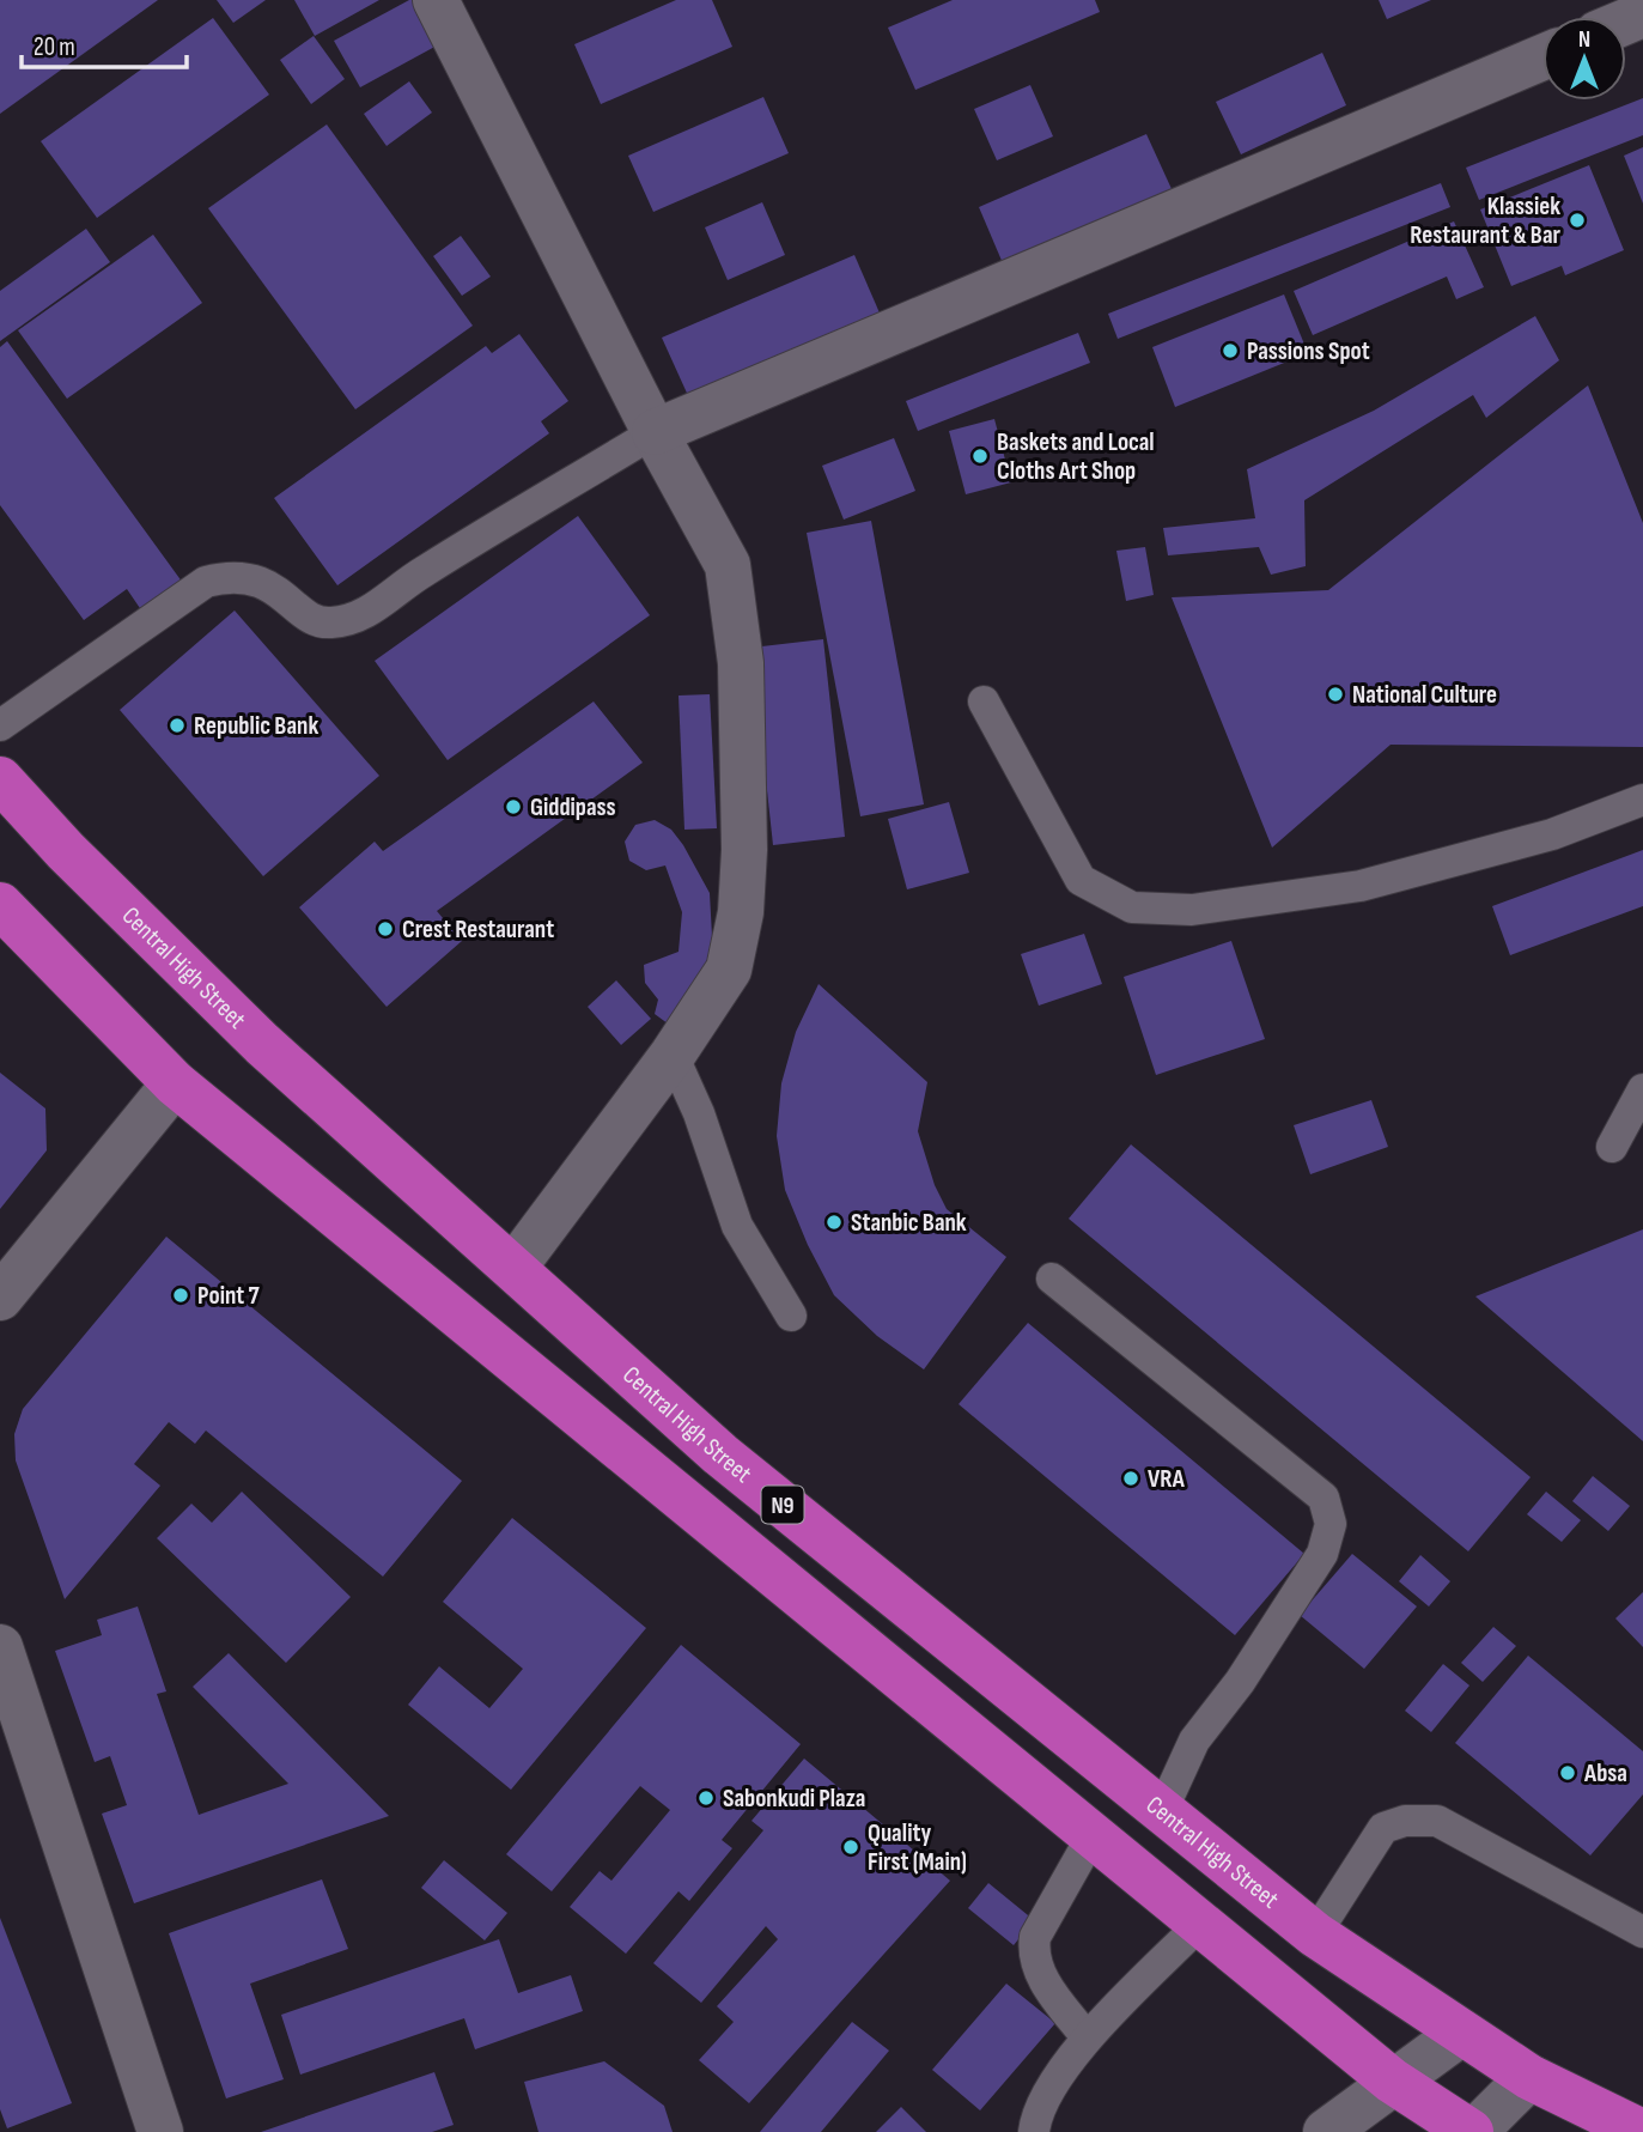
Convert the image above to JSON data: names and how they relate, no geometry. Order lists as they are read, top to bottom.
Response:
{
  "streets": {
    "highway": ["Central High Street", "N9"]
  },
  "places": [
    "Klassiek Restaurant & Bar",
    "Passions Spot",
    "Baskets and Local Cloths Art Shop",
    "National Culture",
    "Republic Bank",
    "Giddipass",
    "Crest Restaurant",
    "Stanbic Bank",
    "Point 7",
    "VRA",
    "Absa",
    "Sabonkudi Plaza",
    "Quality First (Main)"
  ],
  "scale_bar": "20 m",
  "north": "top"
}
